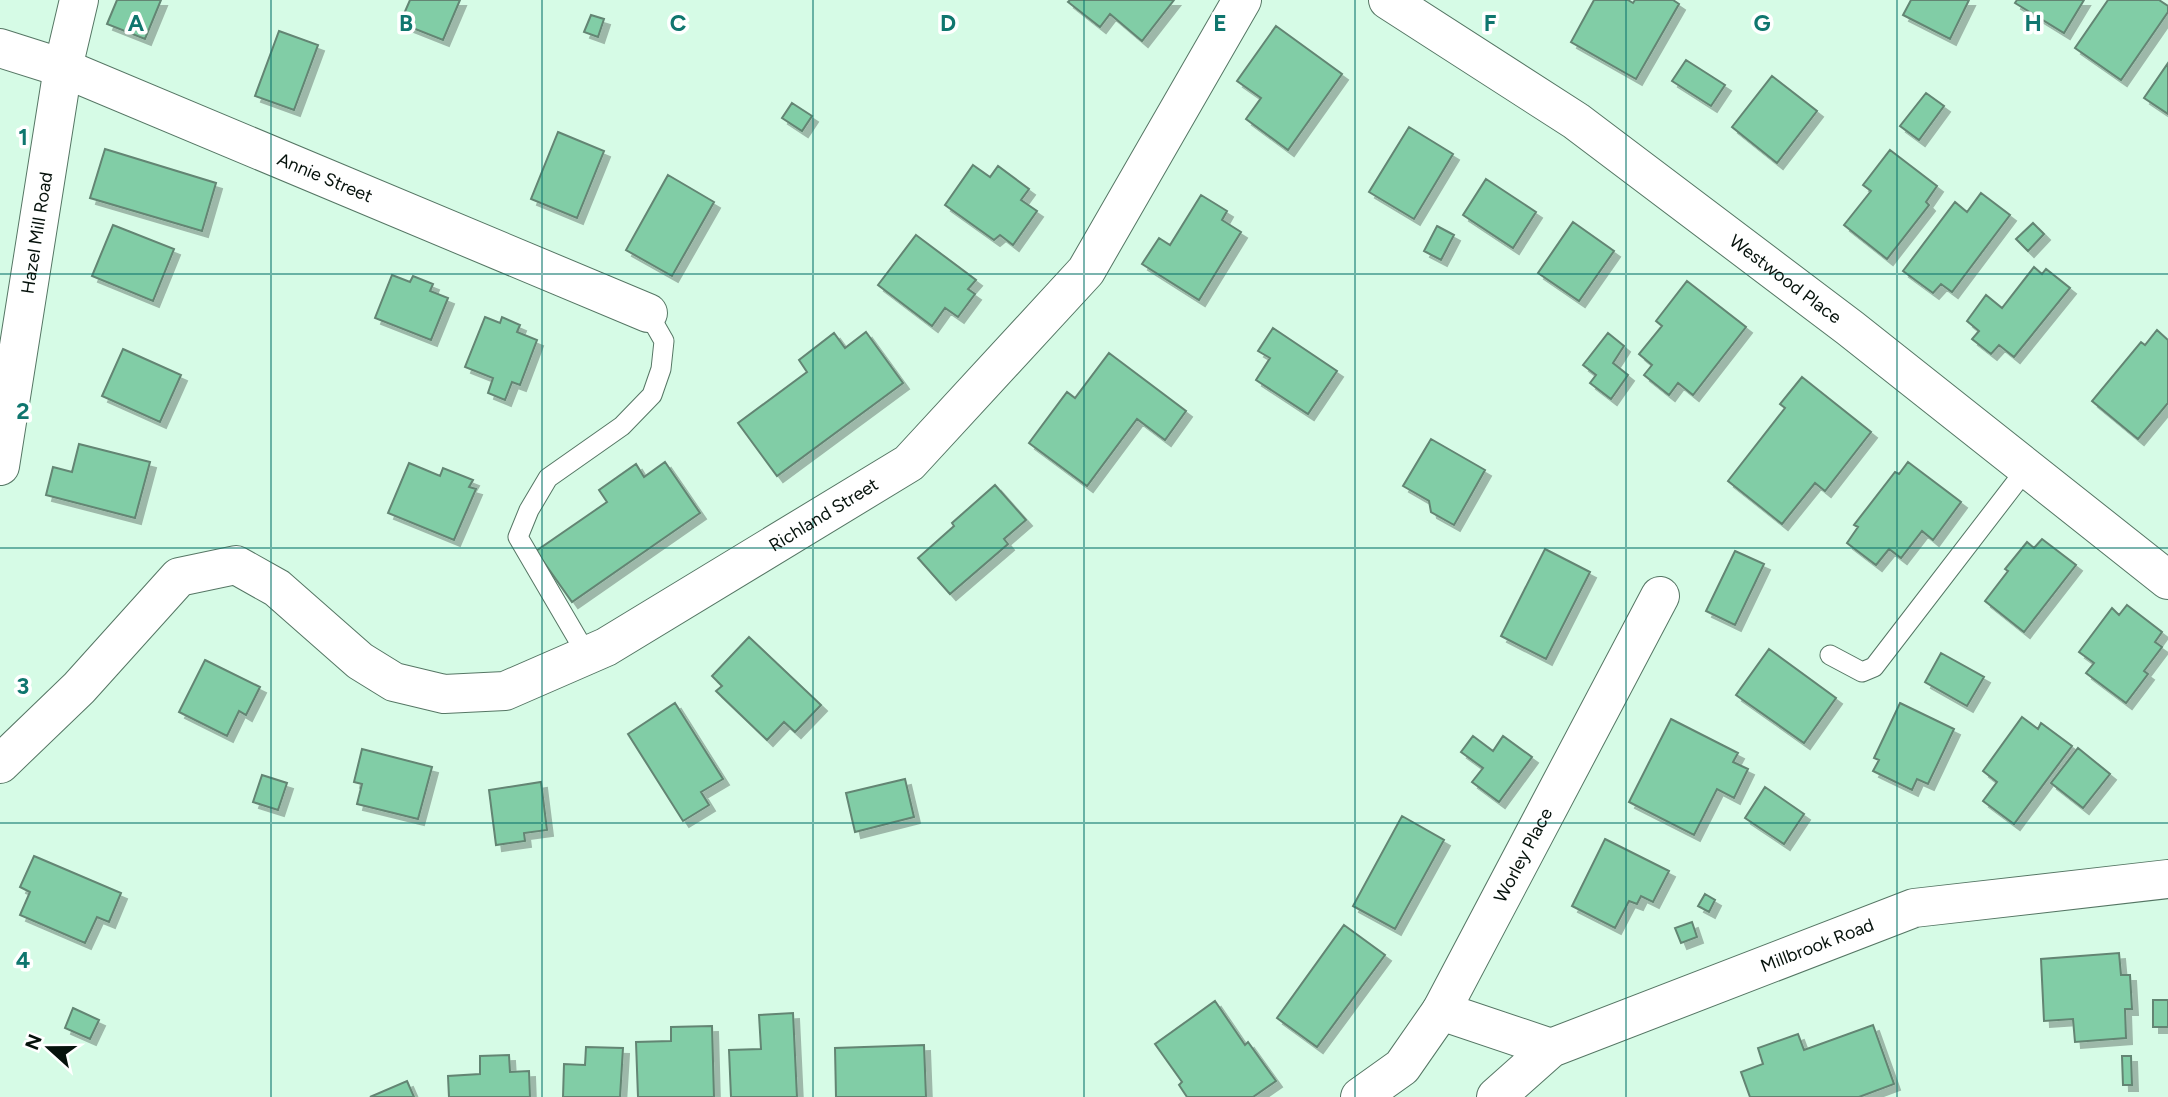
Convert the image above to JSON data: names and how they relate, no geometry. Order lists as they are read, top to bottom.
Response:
{
  "streets": {
    "street": [
      "Annie Street",
      "Hazel Mill Road",
      "Westwood Place",
      "Richland Street",
      "Worley Place",
      "Millbrook Road"
    ]
  },
  "crossings": [
    ["Annie Street", "Hazel Mill Road"]
  ],
  "north": "left",
  "grid": {
    "columns": [
      "A",
      "B",
      "C",
      "D",
      "E",
      "F",
      "G",
      "H"
    ],
    "rows": [
      "1",
      "2",
      "3",
      "4"
    ]
  }
}
